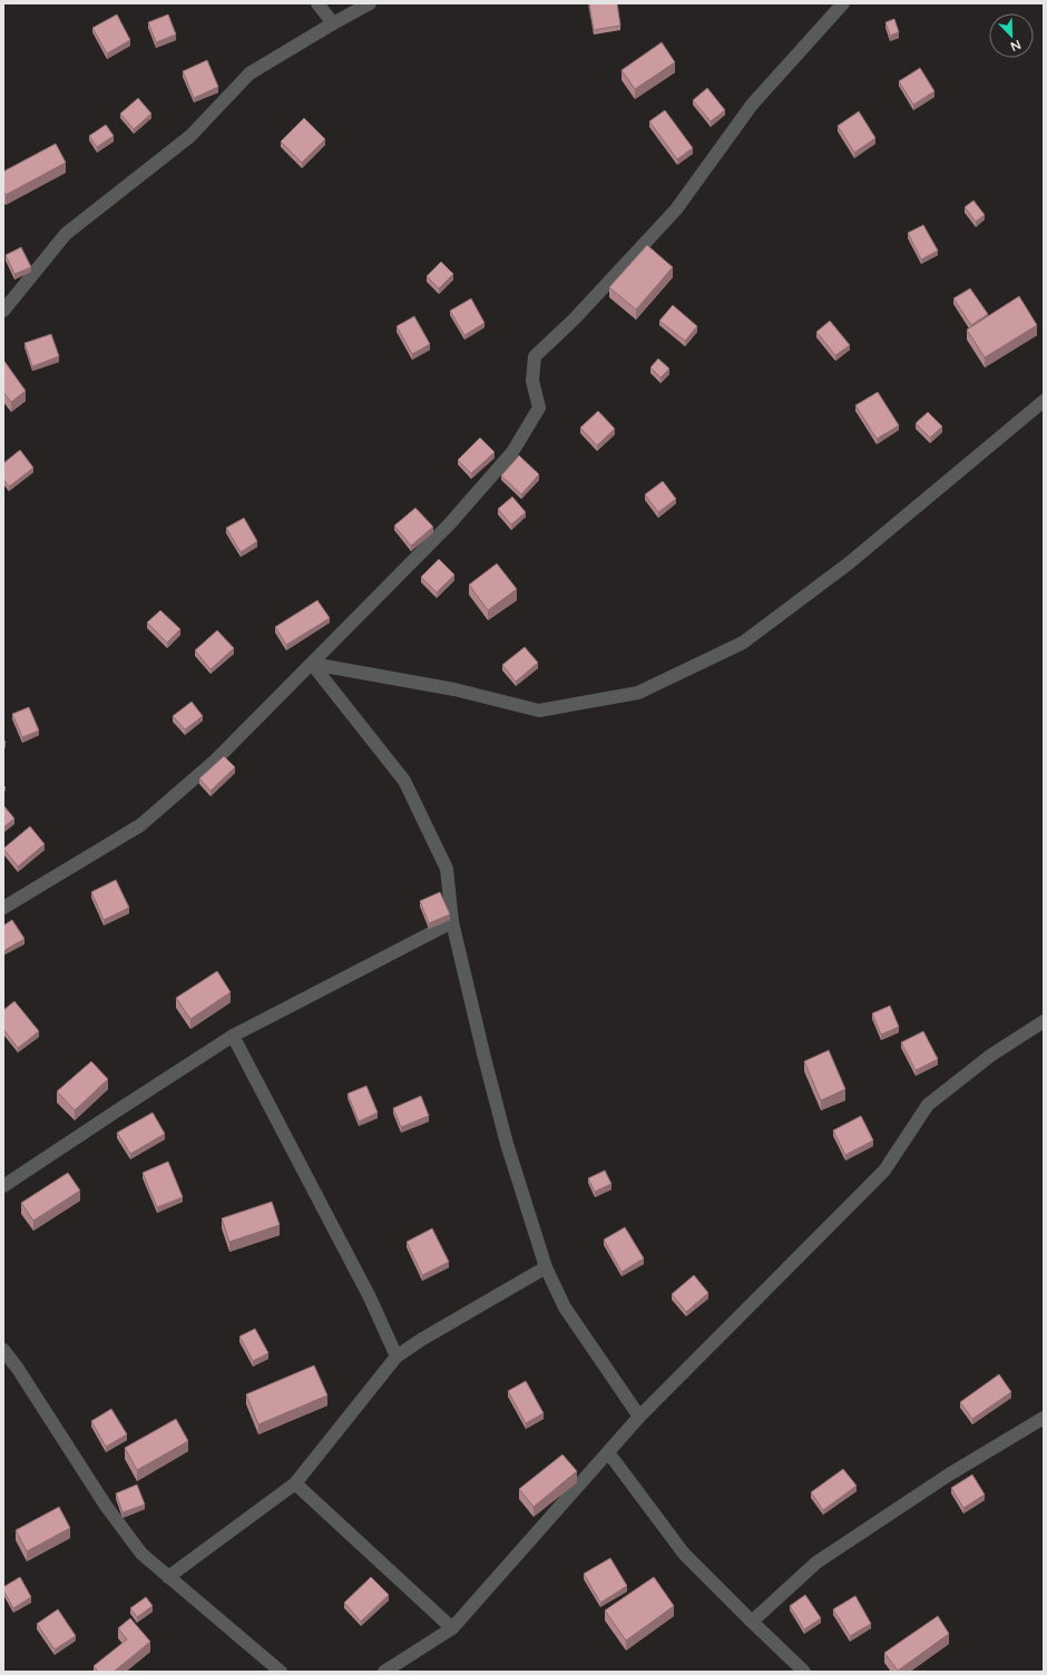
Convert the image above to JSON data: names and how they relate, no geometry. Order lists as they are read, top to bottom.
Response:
{
  "north": "bottom right"
}
